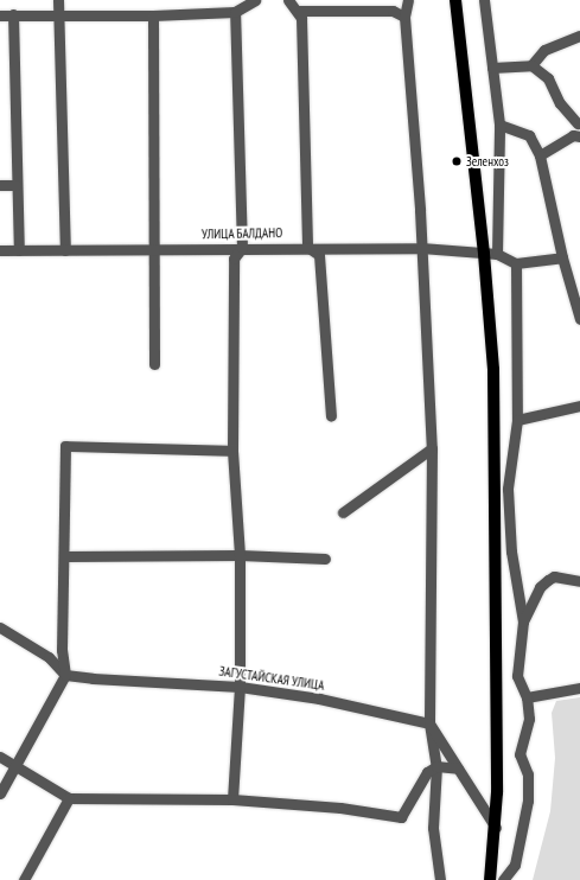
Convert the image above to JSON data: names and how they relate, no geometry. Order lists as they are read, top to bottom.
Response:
{
  "streets": {
    "street": ["УЛИЦА БАЛДАНО", "ЗАГУСТАЙСКАЯ УЛИЦА"]
  },
  "places": ["Зеленхоз"]
}
